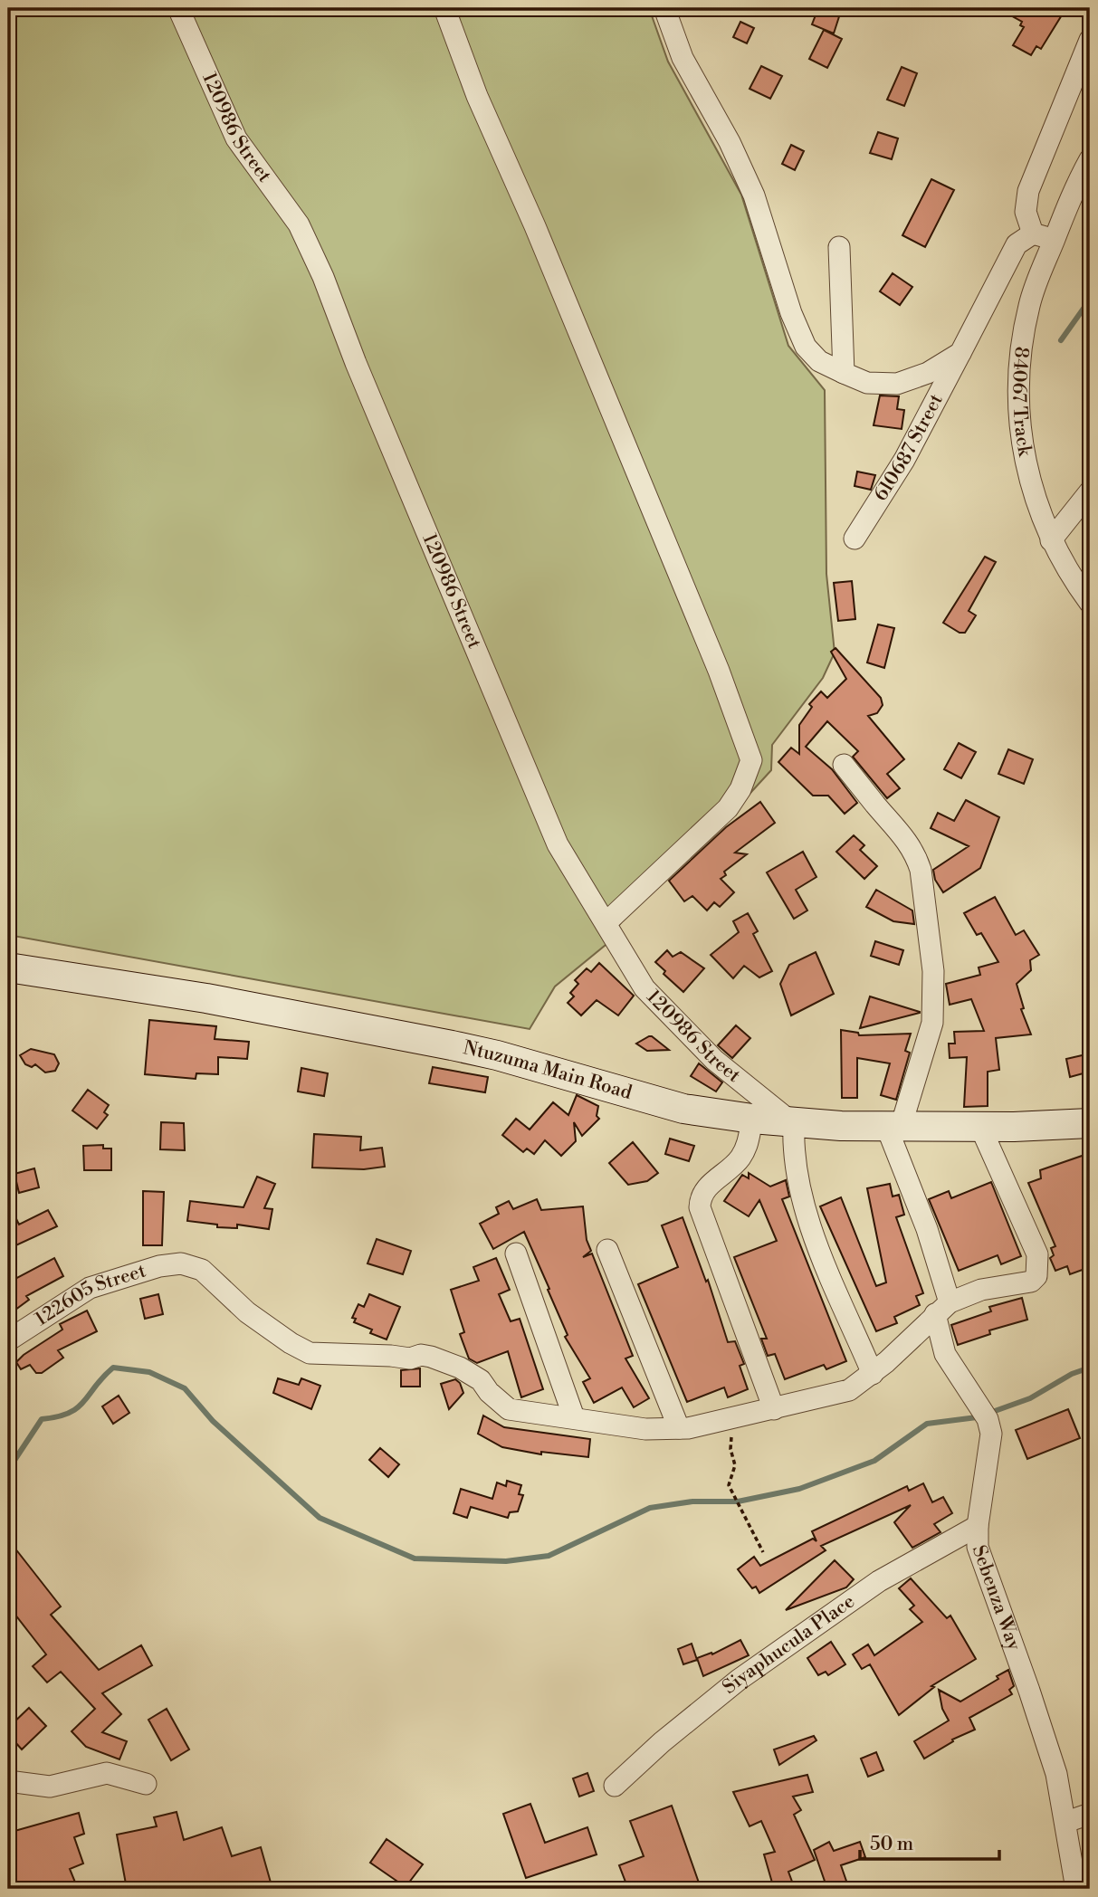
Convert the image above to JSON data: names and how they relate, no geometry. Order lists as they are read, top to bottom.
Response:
{
  "streets": {
    "main road": ["Ntuzuma Main Road"],
    "street": [
      "120986 Street",
      "84067 Track",
      "610687 Street",
      "122605 Street",
      "Sebenza Way",
      "Siyaphucula Place"
    ]
  },
  "crossings": [
    ["120986 Street", "Ntuzuma Main Road"],
    ["Ntuzuma Main Road", "Sebenza Way"],
    ["Sebenza Way", "Siyaphucula Place"]
  ],
  "scale_bar": "50 m"
}
